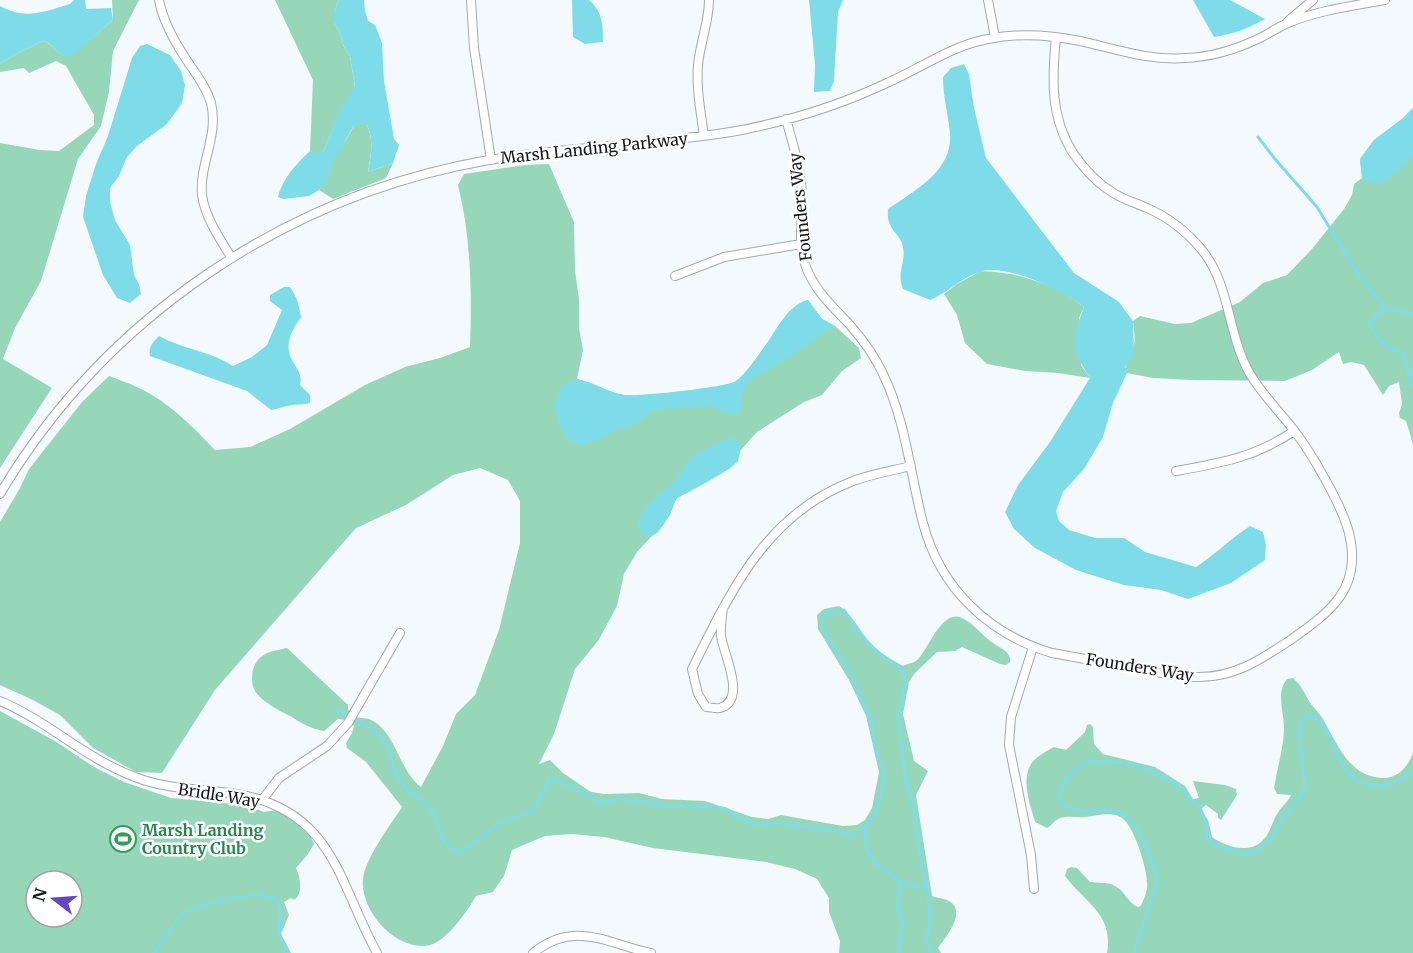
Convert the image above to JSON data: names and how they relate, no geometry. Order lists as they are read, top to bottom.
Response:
{
  "streets": {
    "street": ["Marsh Landing Parkway", "Founders Way", "Bridle Way"]
  },
  "crossings": [
    ["Marsh Landing Parkway", "Founders Way"]
  ],
  "places": {
    "sports": ["Marsh Landing Country Club"]
  },
  "north": "left"
}
